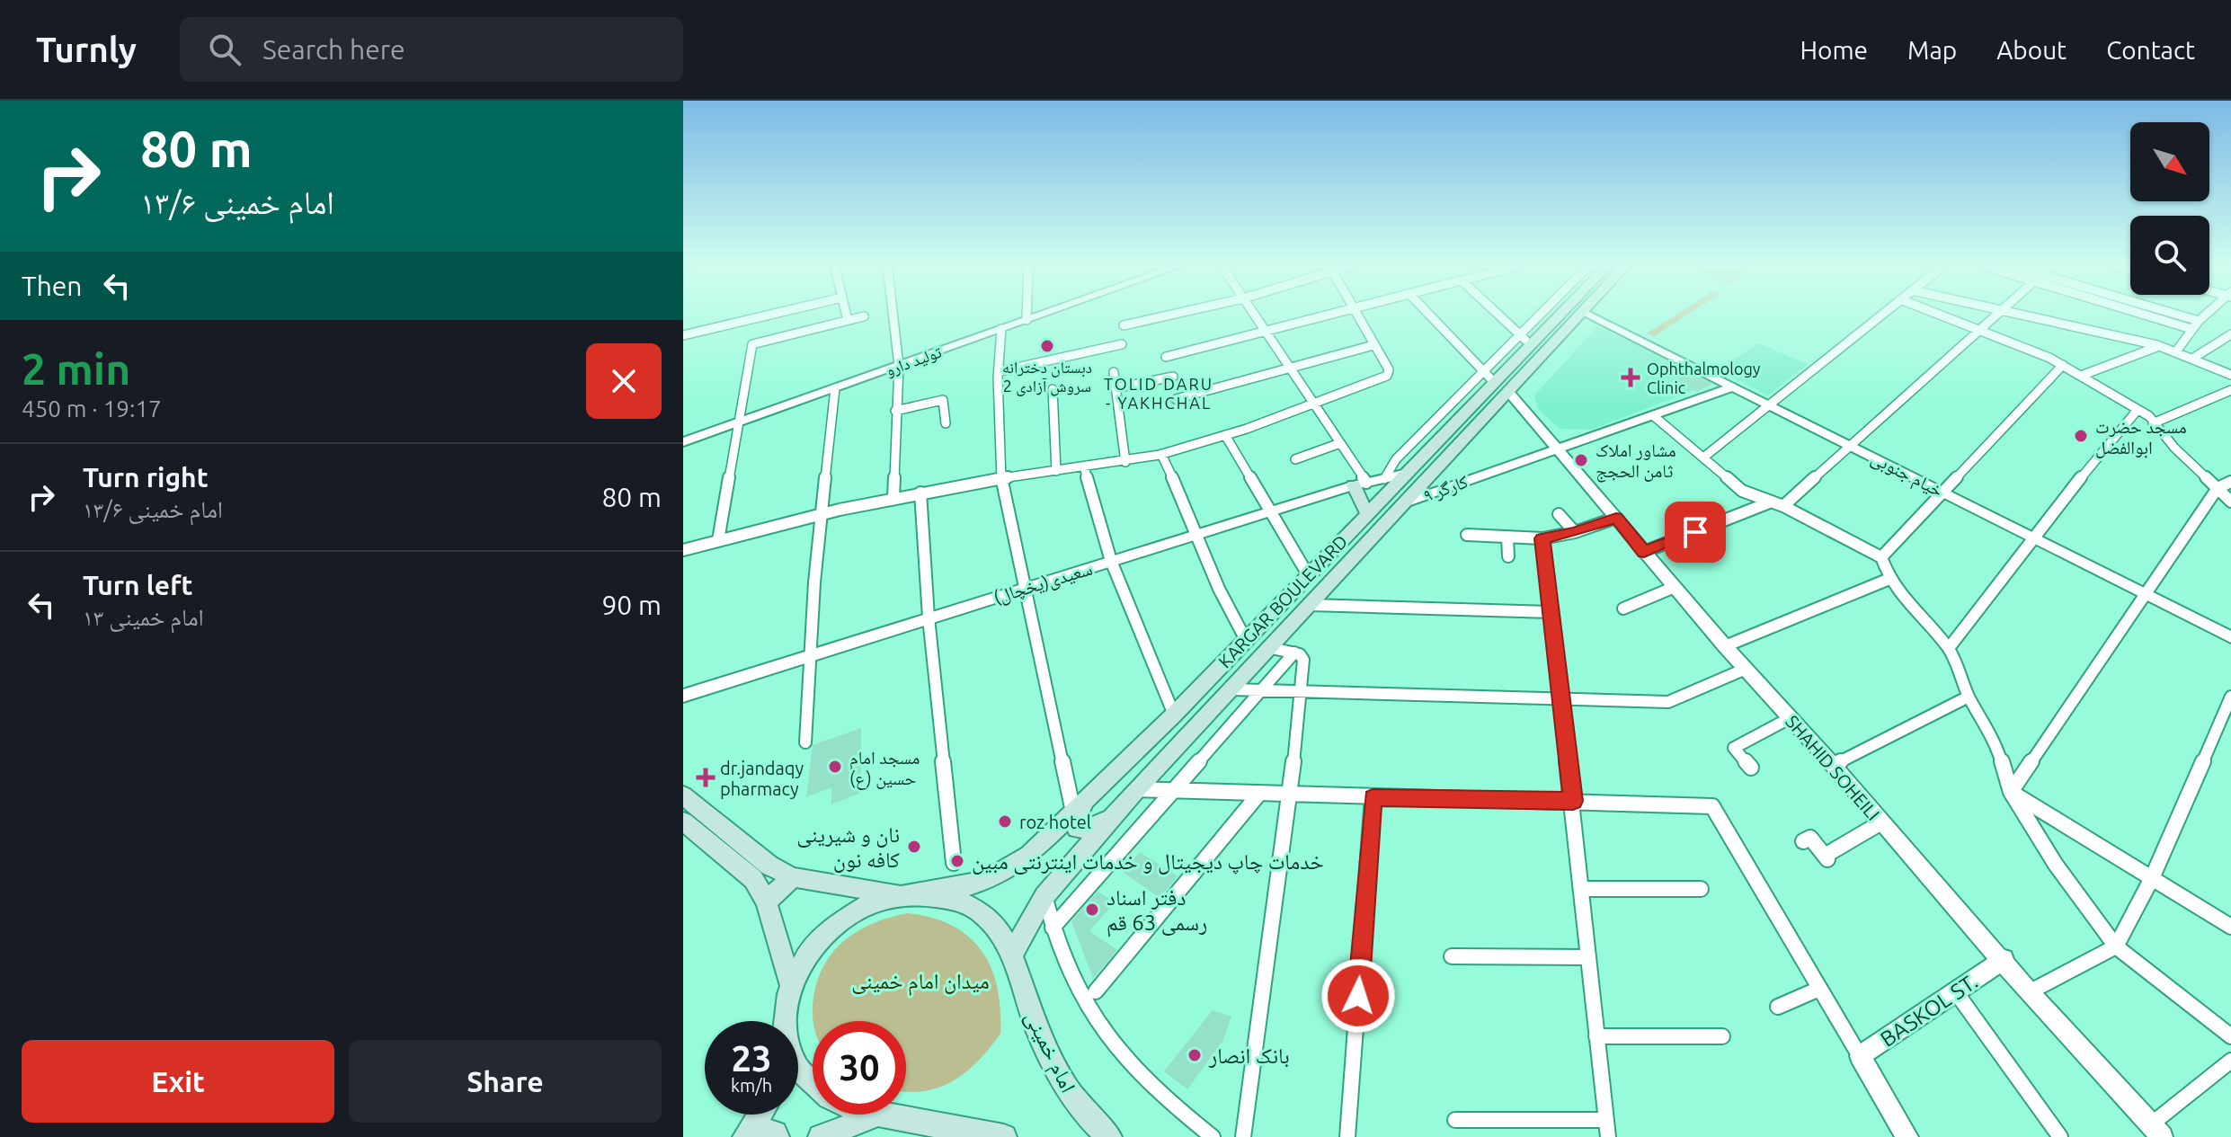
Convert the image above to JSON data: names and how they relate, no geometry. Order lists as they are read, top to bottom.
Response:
{
  "streets": {
    "main road": ["KARGAR BOULEVARD", "امام خمینی"],
    "street": [
      "تولید دارو",
      "خیام جنوبی",
      "کارگر ۹",
      "سعیدی(یخچال)",
      "SHAHID SOHEILI",
      "BASKOL ST."
    ]
  },
  "crossings": [
    ["خیام جنوبی", "کارگر ۹"],
    ["کارگر ۹", "KARGAR BOULEVARD"],
    ["کارگر ۹", "SHAHID SOHEILI"],
    ["سعیدی(یخچال)", "KARGAR BOULEVARD"],
    ["KARGAR BOULEVARD", "SHAHID SOHEILI"],
    ["KARGAR BOULEVARD", "امام خمینی"],
    ["SHAHID SOHEILI", "BASKOL ST."]
  ],
  "districts": ["TOLID DARU - YAKHCHAL"],
  "parks": ["میدان امام خمینی"],
  "places": {
    "other": [
      "دبستان دخترانه سروش آزادی 2",
      "مسجد حضرت ابوالفضل",
      "مشاور املاک ثامن الحجج",
      "مسجد امام حسین (ع)",
      "roz hotel",
      "نان و شیرینی کافه نون",
      "خدمات چاپ دیجیتال و خدمات اینترنتی مبین",
      "دفتر اسناد رسمی 63 قم",
      "بانک انصار"
    ],
    "health": ["Ophthalmology Clinic", "dr.jandaqy pharmacy"]
  },
  "north": "bottom right",
  "page": {
    "header": "Turnly",
    "search": "Search here",
    "nav": [
      "Home",
      "Map",
      "About",
      "Contact"
    ],
    "turn": ["80 m", "امام خمینی ۱۳/۶"],
    "then": "Then",
    "heading": ["2 min", "450 m · 19:17"],
    "list": [
      {
        "name": "Turn right",
        "note": "امام خمینی ۱۳/۶",
        "value": "80 m"
      },
      {
        "name": "Turn left",
        "note": "امام خمینی ۱۳",
        "value": "90 m"
      }
    ],
    "speed": "23 km/h",
    "limit": "30",
    "buttons": ["Exit", "Share"]
  }
}
